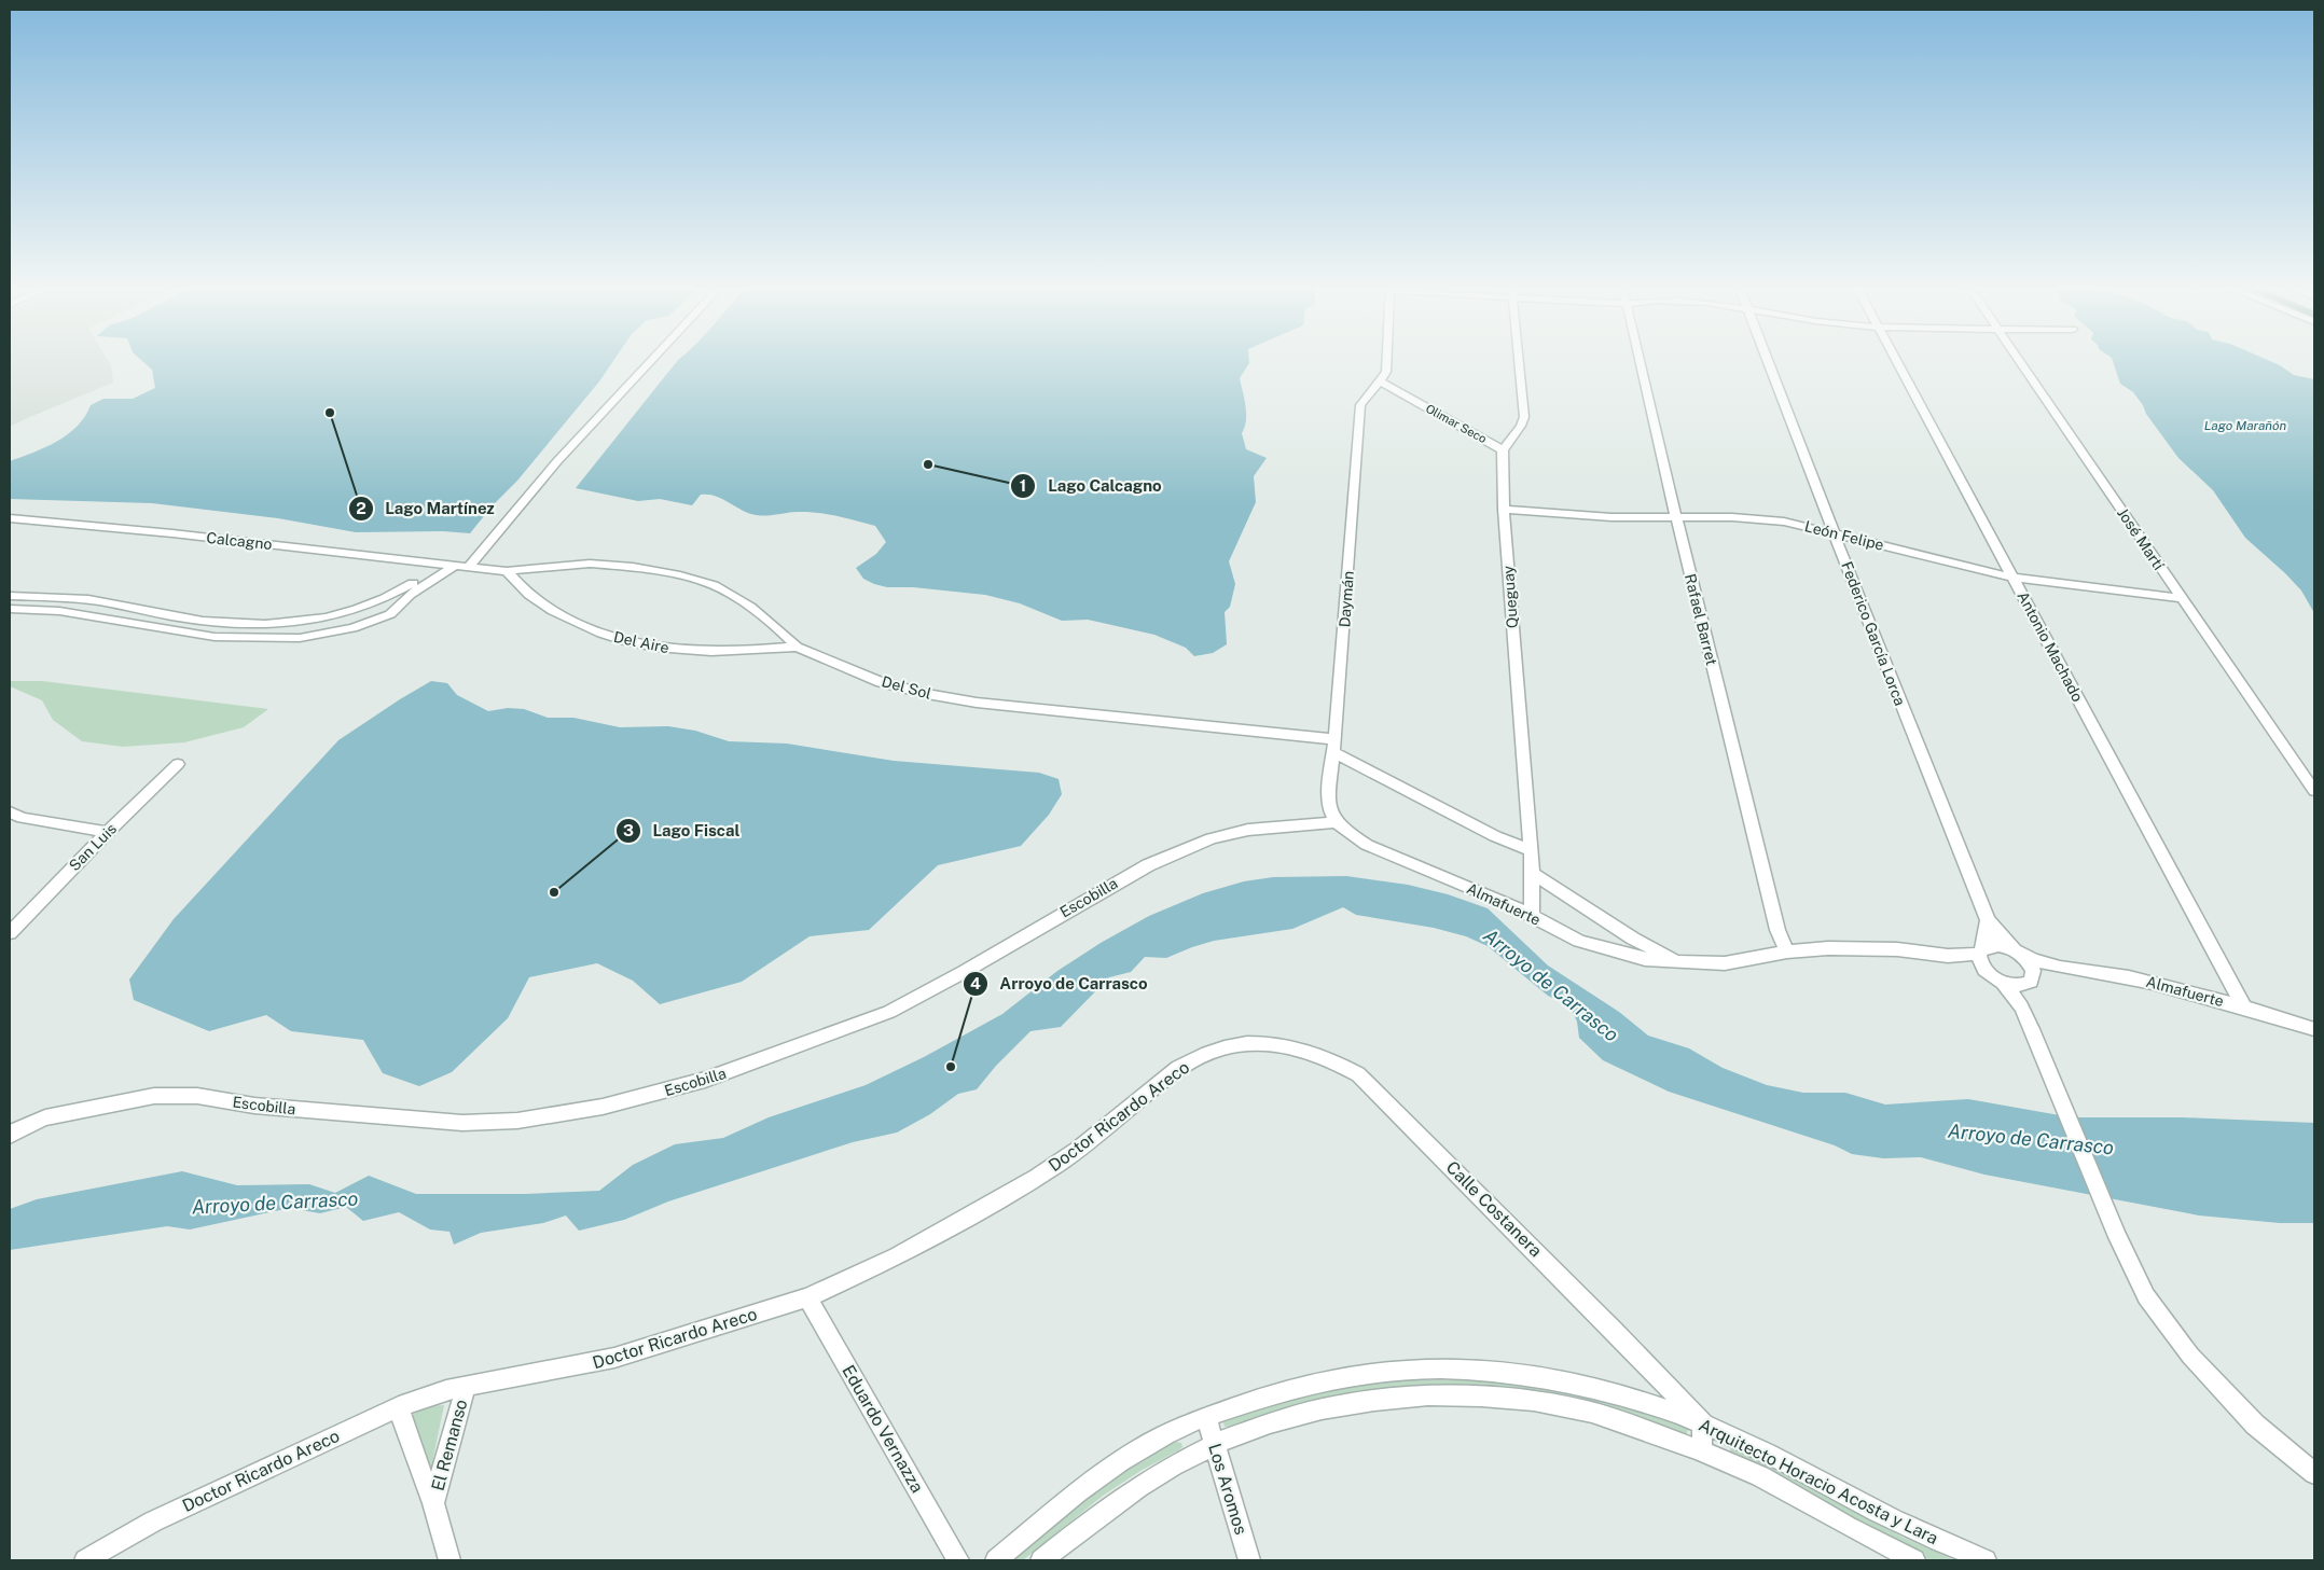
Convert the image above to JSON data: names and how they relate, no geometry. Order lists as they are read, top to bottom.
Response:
{
  "streets": {
    "street": [
      "Olimar Seco",
      "León Felipe",
      "José Martí",
      "Calcagno",
      "Queguay",
      "Daymán",
      "Rafael Barret",
      "Federico García Lorca",
      "Del Aire",
      "Antonio Machado",
      "Del Sol",
      "San Luis",
      "Escobilla",
      "Almafuerte",
      "Doctor Ricardo Areco",
      "Calle Costanera",
      "Eduardo Vernazza",
      "El Remanso",
      "Arquitecto Horacio Acosta y Lara",
      "Los Aromos"
    ]
  },
  "crossings": [
    ["Olimar Seco", "Queguay"],
    ["Olimar Seco", "Daymán"],
    ["León Felipe", "José Martí"],
    ["León Felipe", "Queguay"],
    ["León Felipe", "Rafael Barret"],
    ["León Felipe", "Federico García Lorca"],
    ["León Felipe", "Antonio Machado"],
    ["Calcagno", "Del Aire"],
    ["Calcagno", "Del Sol"],
    ["Queguay", "Almafuerte"],
    ["Daymán", "Del Sol"],
    ["Daymán", "Escobilla"],
    ["Daymán", "Almafuerte"],
    ["Rafael Barret", "Almafuerte"],
    ["Federico García Lorca", "Almafuerte"],
    ["Del Aire", "Del Sol"],
    ["Antonio Machado", "Almafuerte"],
    ["Escobilla", "Almafuerte"],
    ["Doctor Ricardo Areco", "Calle Costanera"],
    ["Doctor Ricardo Areco", "Eduardo Vernazza"],
    ["Doctor Ricardo Areco", "El Remanso"],
    ["Calle Costanera", "Arquitecto Horacio Acosta y Lara"],
    ["Arquitecto Horacio Acosta y Lara", "Los Aromos"]
  ],
  "water": ["Lago Marañón", "Arroyo de Carrasco"],
  "places": [
    "Lago Martínez",
    "Lago Calcagno",
    "Lago Fiscal",
    "Arroyo de Carrasco"
  ]
}
